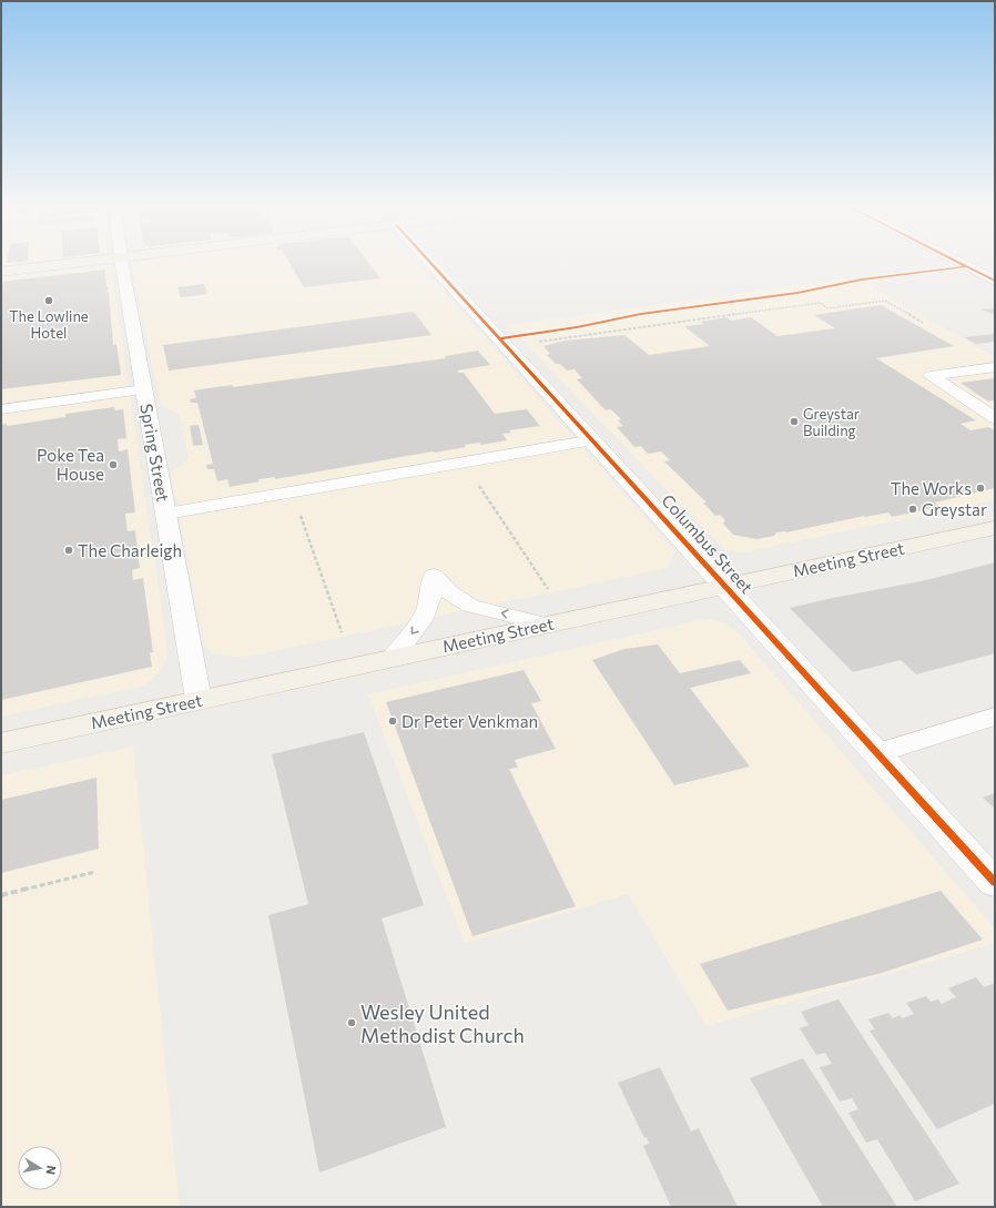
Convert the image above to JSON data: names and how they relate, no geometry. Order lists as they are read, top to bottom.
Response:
{
  "streets": {
    "main road": ["Meeting Street"],
    "street": ["Spring Street", "Columbus Street"]
  },
  "crossings": [
    ["Spring Street", "Meeting Street"],
    ["Columbus Street", "Meeting Street"]
  ],
  "places": [
    "The Lowline Hotel",
    "Greystar Building",
    "Poke Tea House",
    "The Works",
    "Greystar",
    "The Charleigh",
    "Dr Peter Venkman",
    "Wesley United Methodist Church"
  ],
  "north": "right"
}
